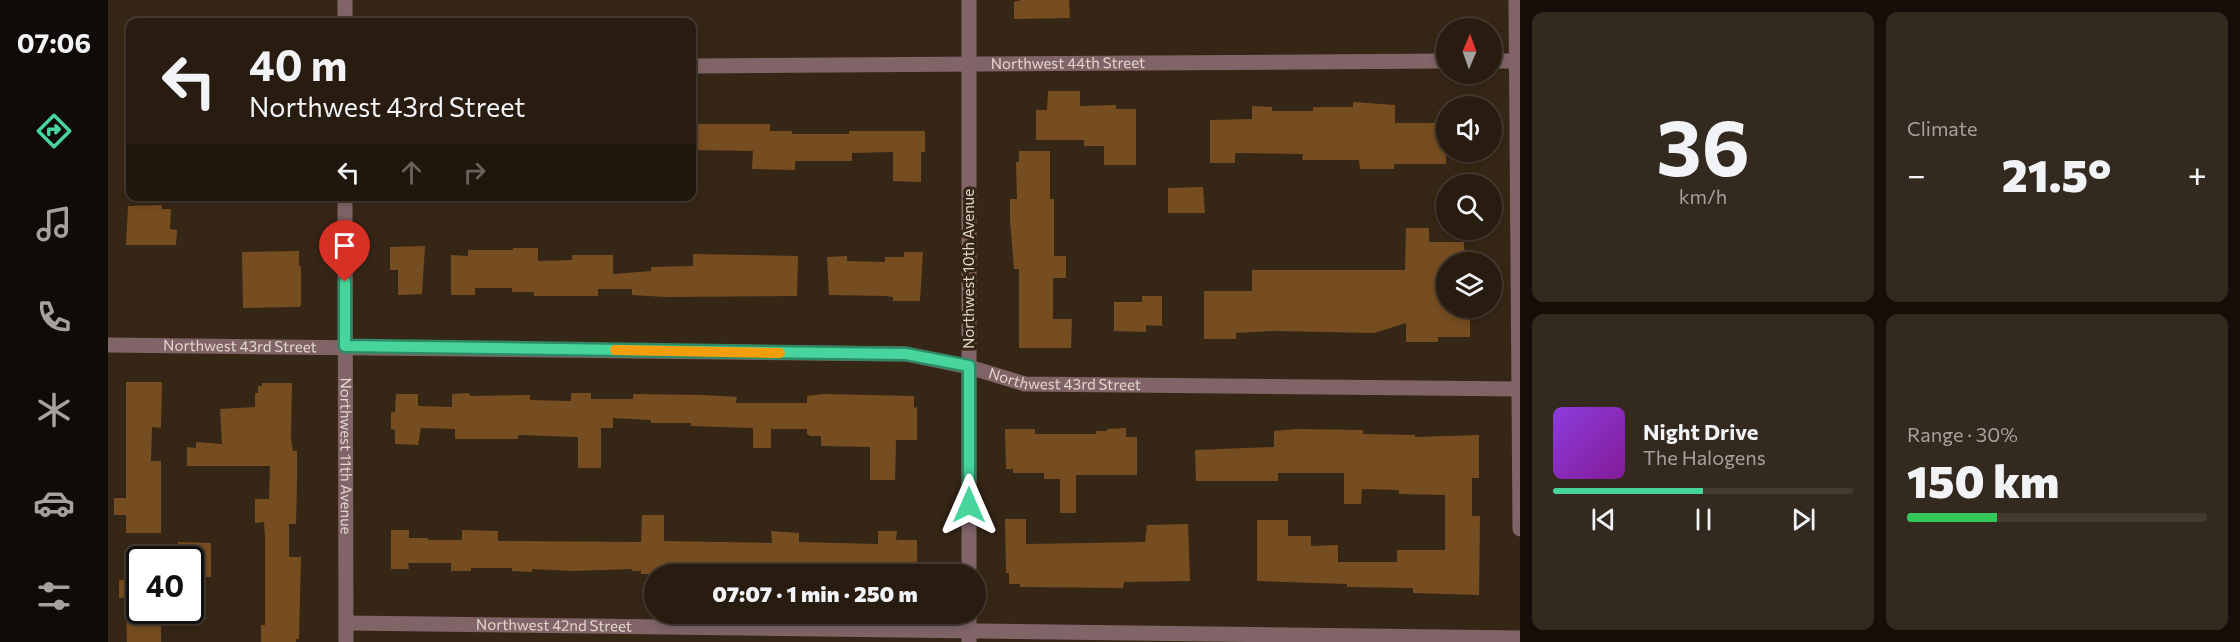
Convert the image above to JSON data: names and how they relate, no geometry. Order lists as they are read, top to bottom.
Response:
{
  "streets": {
    "street": [
      "Northwest 44th Street",
      "Northwest 10th Avenue",
      "Northwest 43rd Street",
      "Northwest 11th Avenue",
      "Northwest 42nd Street"
    ]
  },
  "crossings": [
    ["Northwest 44th Street", "Northwest 10th Avenue"],
    ["Northwest 10th Avenue", "Northwest 43rd Street"],
    ["Northwest 43rd Street", "Northwest 11th Avenue"],
    ["Northwest 11th Avenue", "Northwest 42nd Street"]
  ],
  "north": "top",
  "page": {
    "tabs": "07:06",
    "tile": [
      ["36", "km/h"],
      "Climate",
      ["Range · 30%", "150 km"]
    ],
    "turn": ["40 m", "Northwest 43rd Street"],
    "heat": ["−", "21.5°", "+"],
    "song": ["Night Drive", "The Halogens"],
    "limit": "40",
    "trip": "07:07 · 1 min · 250 m"
  }
}
